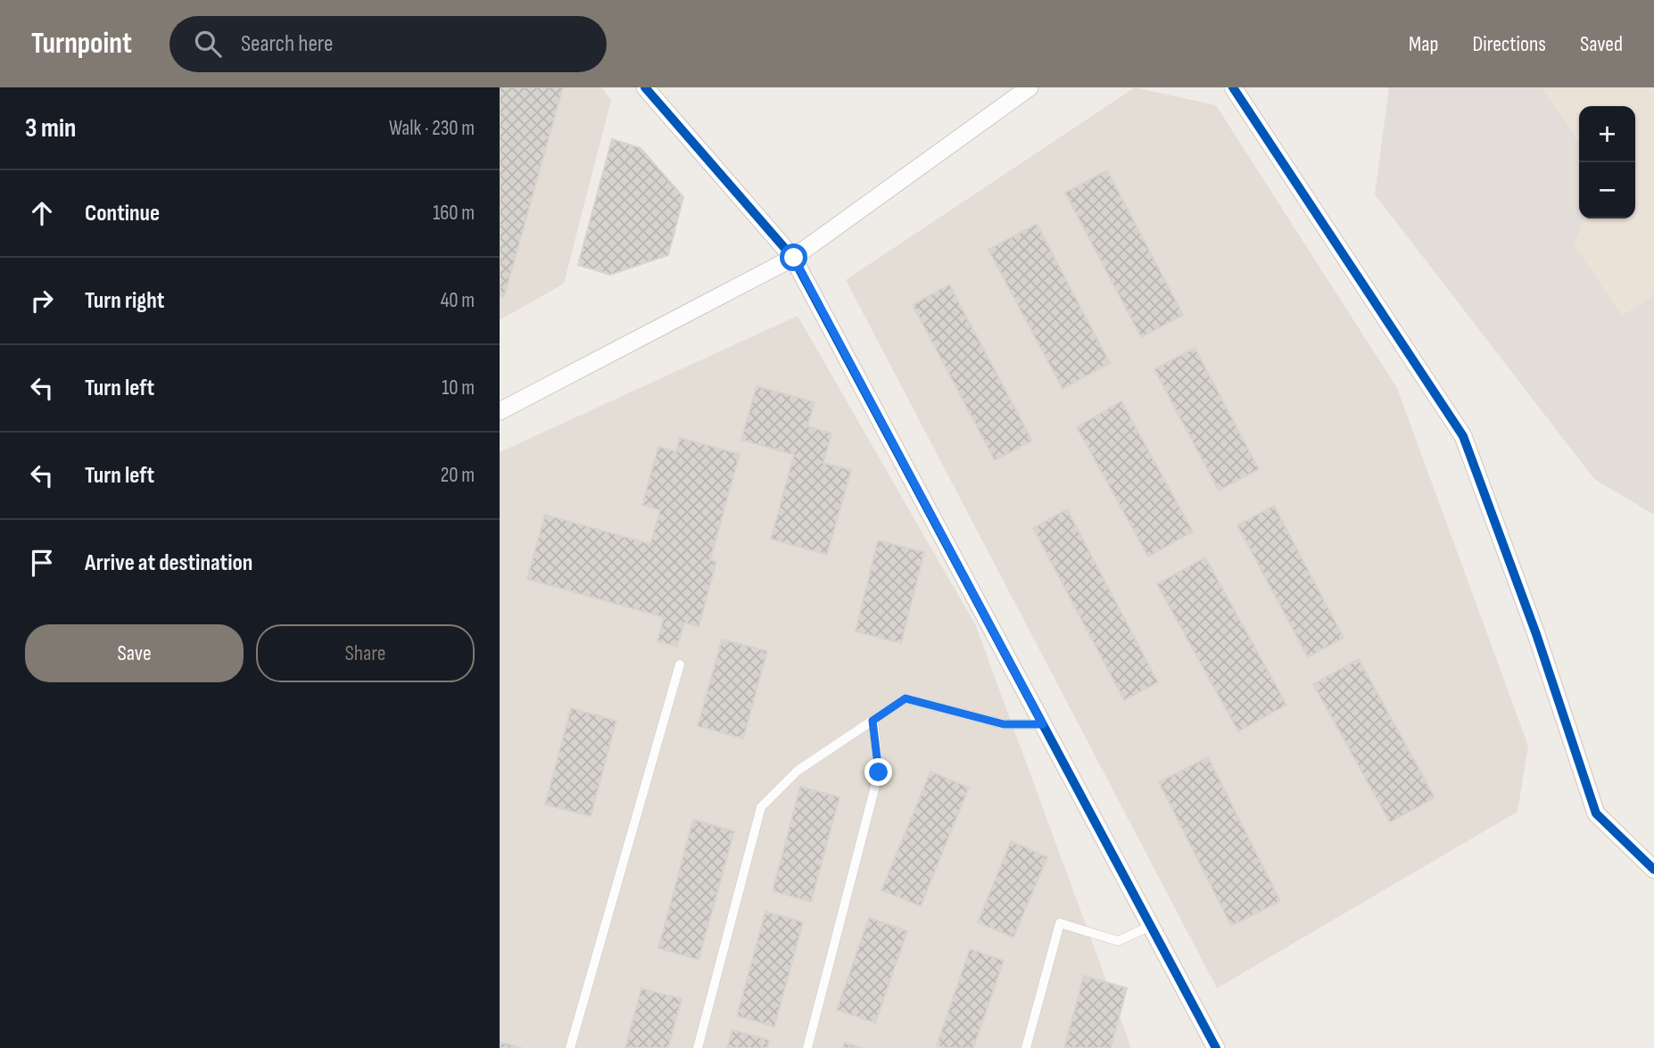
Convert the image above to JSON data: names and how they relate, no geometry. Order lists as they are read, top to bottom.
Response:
{
  "page": {
    "header": "Turnpoint",
    "search": "Search here",
    "nav": ["Map", "Directions", "Saved"],
    "heading": ["3 min", "Walk · 230 m"],
    "map_buttons": ["+", "−"],
    "list": [
      ["Continue", "160 m"],
      ["Turn right", "40 m"],
      ["Turn left", "10 m"],
      ["Turn left", "20 m"],
      "Arrive at destination"
    ],
    "buttons": ["Save", "Share"]
  }
}
